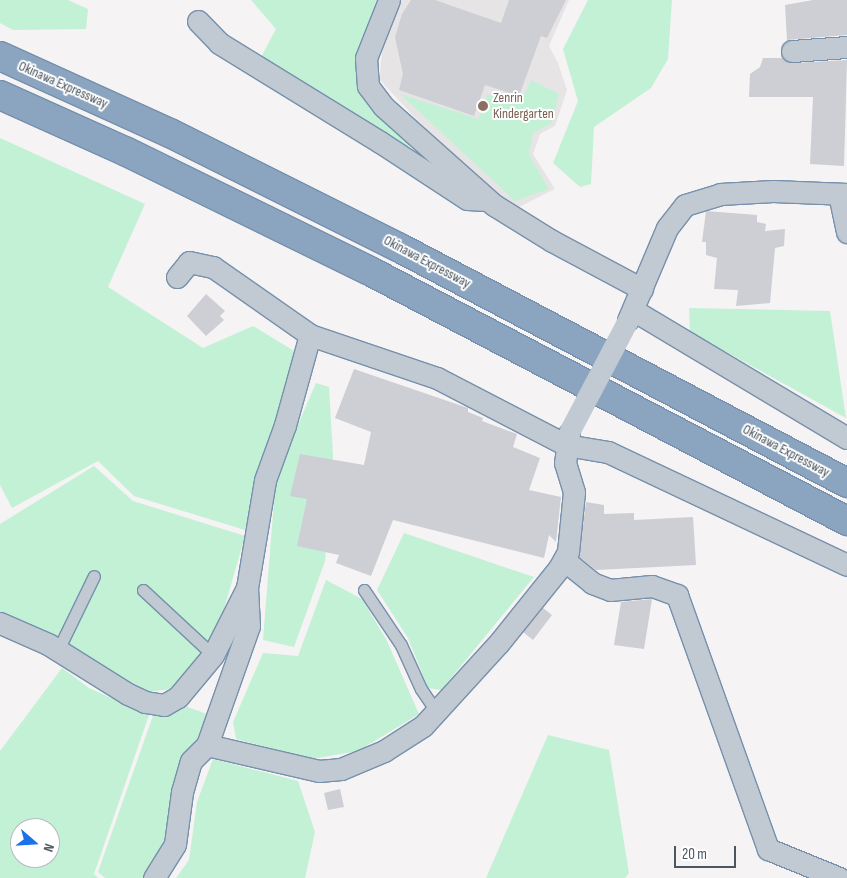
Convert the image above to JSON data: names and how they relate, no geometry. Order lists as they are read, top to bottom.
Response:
{
  "streets": {
    "highway": ["Okinawa Expressway"]
  },
  "places": ["Zenrin Kindergarten"],
  "scale_bar": "20 m",
  "north": "right"
}
